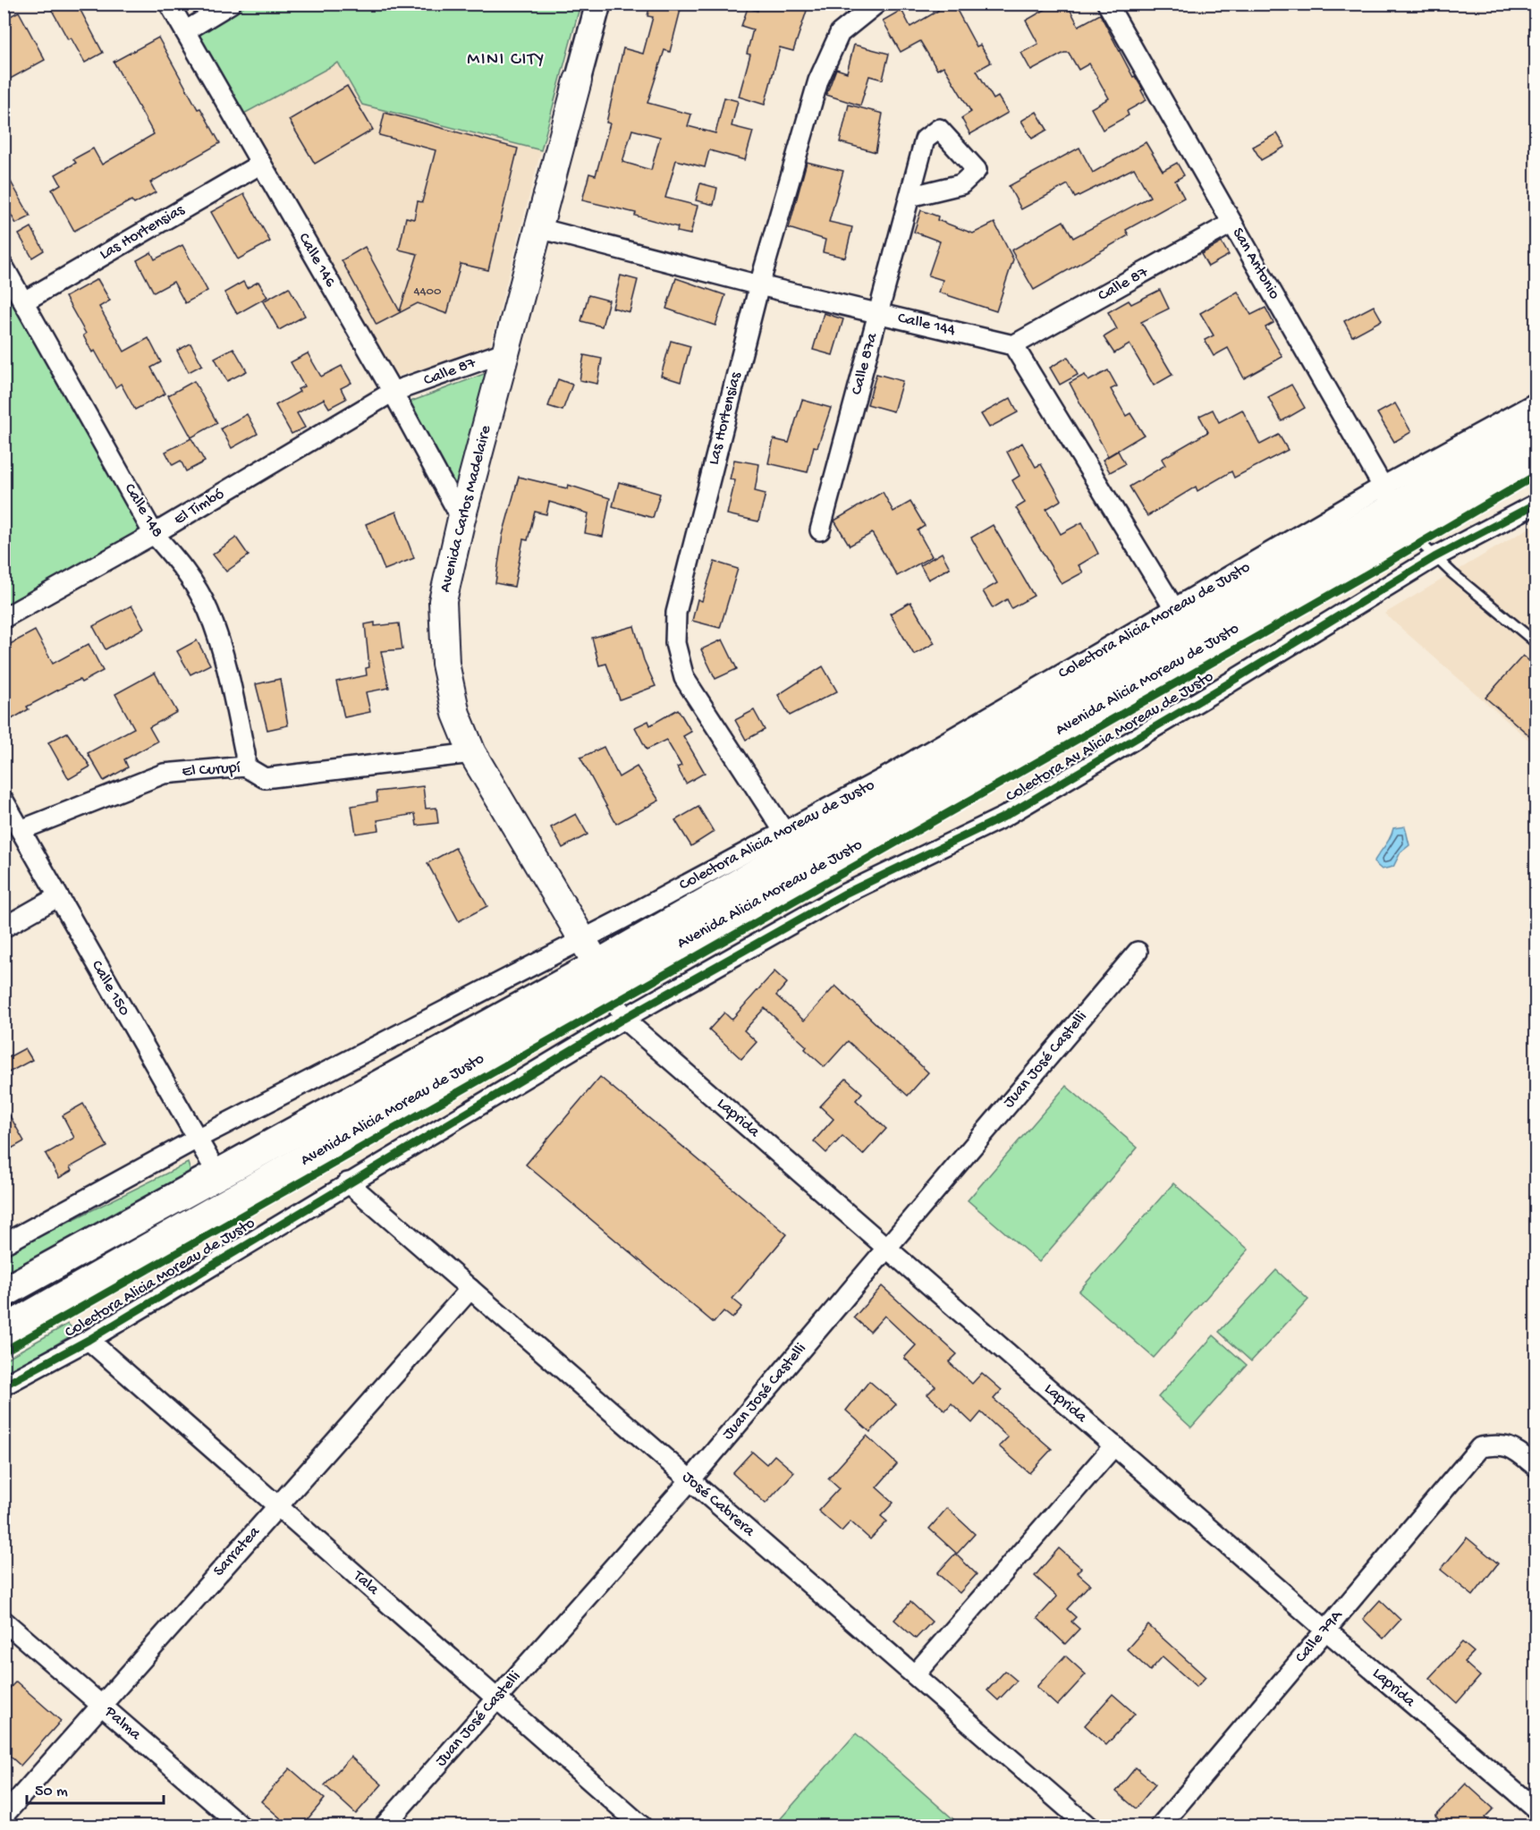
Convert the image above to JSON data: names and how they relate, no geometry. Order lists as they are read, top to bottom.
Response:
{
  "streets": {
    "main road": ["Avenida Carlos Madelaire", "Avenida Alicia Moreau de Justo"],
    "street": [
      "Las Hortensias",
      "Calle 146",
      "San Antonio",
      "Calle 87",
      "Calle 144",
      "Calle 87a",
      "El Timbó",
      "Calle 148",
      "Colectora Alicia Moreau de Justo",
      "Colectora Av Alicia Moreau de Justo",
      "El Curupí",
      "Calle 150",
      "Juan José Castelli",
      "Laprida",
      "José Cabrera",
      "Sarratea",
      "Tala",
      "Calle 79A",
      "Palma"
    ]
  },
  "crossings": [
    ["Las Hortensias", "Calle 146"],
    ["Las Hortensias", "Calle 144"],
    ["Las Hortensias", "Calle 148"],
    ["Las Hortensias", "Colectora Alicia Moreau de Justo"],
    ["Calle 146", "Calle 87"],
    ["Calle 146", "El Timbó"],
    ["Calle 146", "Avenida Carlos Madelaire"],
    ["San Antonio", "Calle 87"],
    ["San Antonio", "Colectora Alicia Moreau de Justo"],
    ["San Antonio", "Avenida Alicia Moreau de Justo"],
    ["Calle 87", "Calle 144"],
    ["Calle 87", "El Timbó"],
    ["Calle 87", "Avenida Carlos Madelaire"],
    ["Calle 144", "Calle 87a"],
    ["Calle 144", "Avenida Carlos Madelaire"],
    ["El Timbó", "Calle 148"],
    ["Avenida Carlos Madelaire", "Colectora Alicia Moreau de Justo"],
    ["Avenida Carlos Madelaire", "Avenida Alicia Moreau de Justo"],
    ["Avenida Carlos Madelaire", "El Curupí"],
    ["Avenida Carlos Madelaire", "Laprida"],
    ["Calle 148", "El Curupí"],
    ["Colectora Alicia Moreau de Justo", "Avenida Alicia Moreau de Justo"],
    ["Colectora Alicia Moreau de Justo", "Colectora Av Alicia Moreau de Justo"],
    ["Colectora Alicia Moreau de Justo", "Calle 150"],
    ["Colectora Alicia Moreau de Justo", "Laprida"],
    ["Colectora Alicia Moreau de Justo", "José Cabrera"],
    ["Colectora Alicia Moreau de Justo", "Tala"],
    ["Avenida Alicia Moreau de Justo", "Calle 150"],
    ["Avenida Alicia Moreau de Justo", "Laprida"],
    ["El Curupí", "Calle 150"],
    ["Juan José Castelli", "Laprida"],
    ["Juan José Castelli", "José Cabrera"],
    ["Juan José Castelli", "Tala"],
    ["Laprida", "Calle 79A"],
    ["José Cabrera", "Sarratea"],
    ["Sarratea", "Tala"],
    ["Sarratea", "Palma"]
  ],
  "districts": ["MINI CITY"],
  "house_numbers": ["4400"],
  "scale_bar": "50 m"
}
